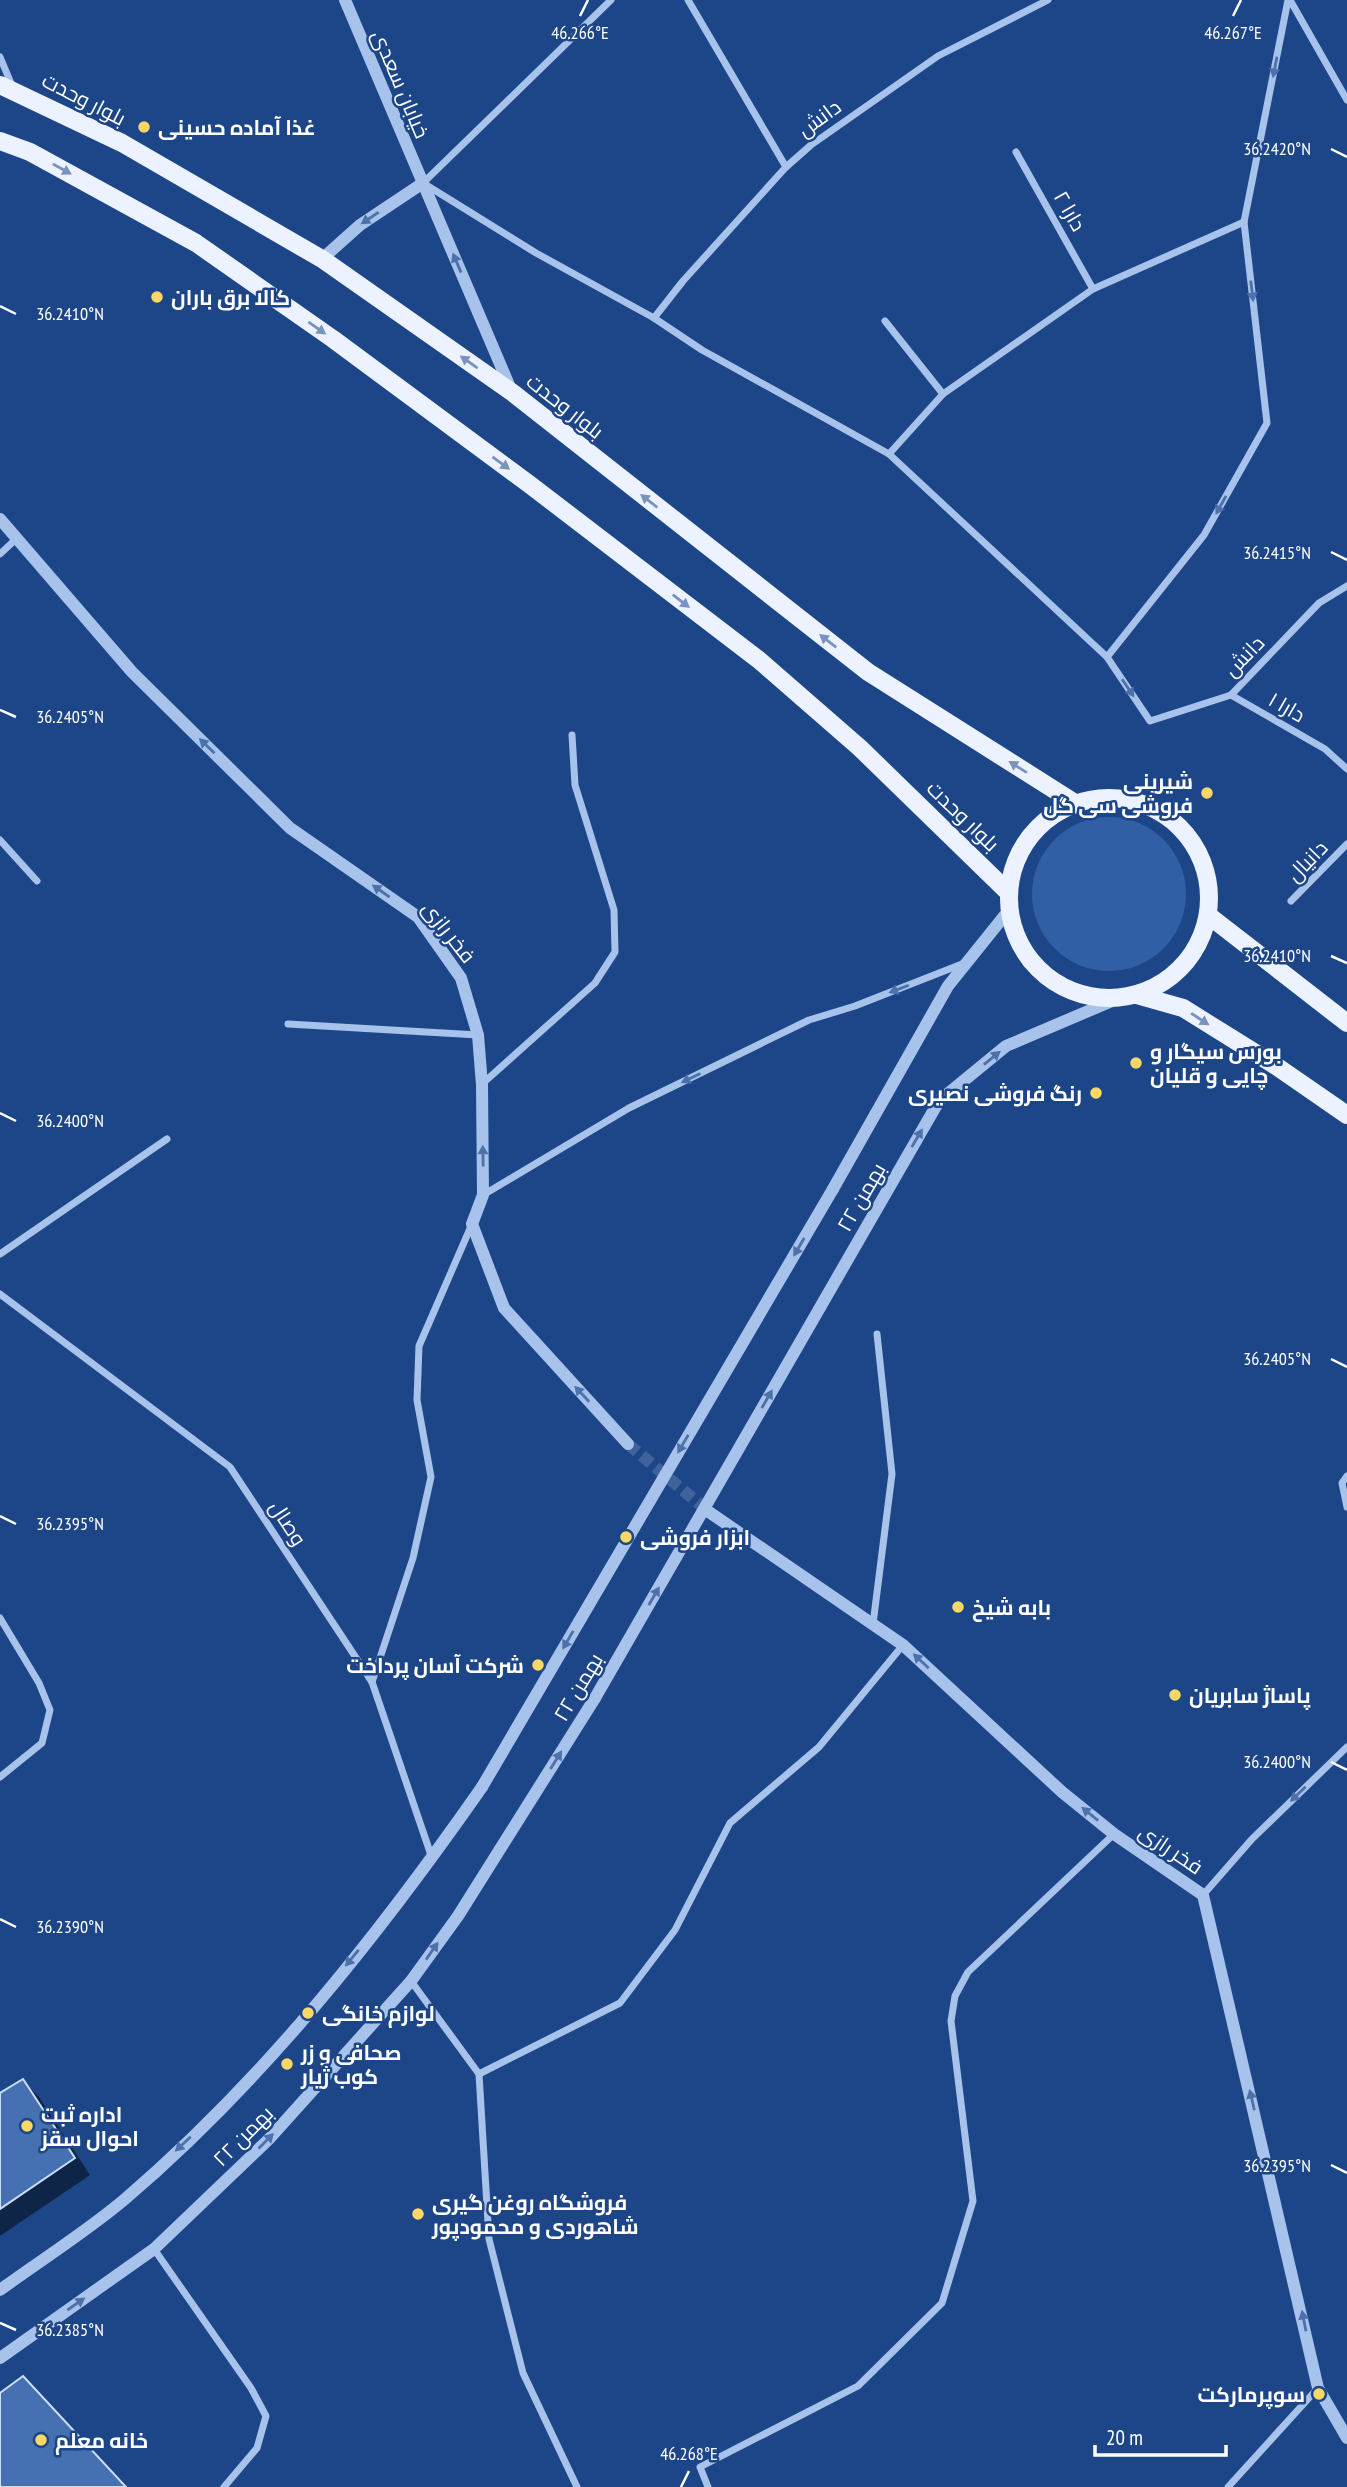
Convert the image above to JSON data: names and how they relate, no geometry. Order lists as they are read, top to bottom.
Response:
{
  "streets": {
    "main road": ["بلوار وحدت"],
    "street": [
      "خیابان سعدی",
      "دانش",
      "دارا ۲",
      "دارا ۱",
      "دانیال",
      "فخر رازی",
      "۲۲ بهمن",
      "وصال"
    ]
  },
  "crossings": [
    ["خیابان سعدی", "بلوار وحدت"],
    ["بلوار وحدت", "۲۲ بهمن"],
    ["دانش", "دارا ۱"],
    ["۲۲ بهمن", "وصال"]
  ],
  "one_way": ["خیابان سعدی", "فخر رازی"],
  "places": [
    "غذا آماده حسینی",
    "کالا برق باران",
    "شیرینی فروشی سی گل",
    "بورس سیگار و چایی و قلیان",
    "رنگ فروشی نصیری",
    "ابزار فروشی",
    "بابه شیخ",
    "شرکت آسان پرداخت",
    "پاساژ سابریان",
    "لوازم خانگی",
    "صحافی و زر کوب ژیار",
    "اداره ثبت احوال سقز",
    "فروشگاه روغن گیری شاهوردی و محمودپور",
    "سوپرمارکت",
    "خانه معلم"
  ],
  "scale_bar": "20 m",
  "coordinates": [
    "46.266°E",
    "46.267°E",
    "36.2420°N",
    "36.2410°N",
    "36.2415°N",
    "36.2405°N",
    "36.2400°N",
    "36.2395°N",
    "36.2390°N",
    "36.2385°N",
    "46.268°E"
  ]
}
